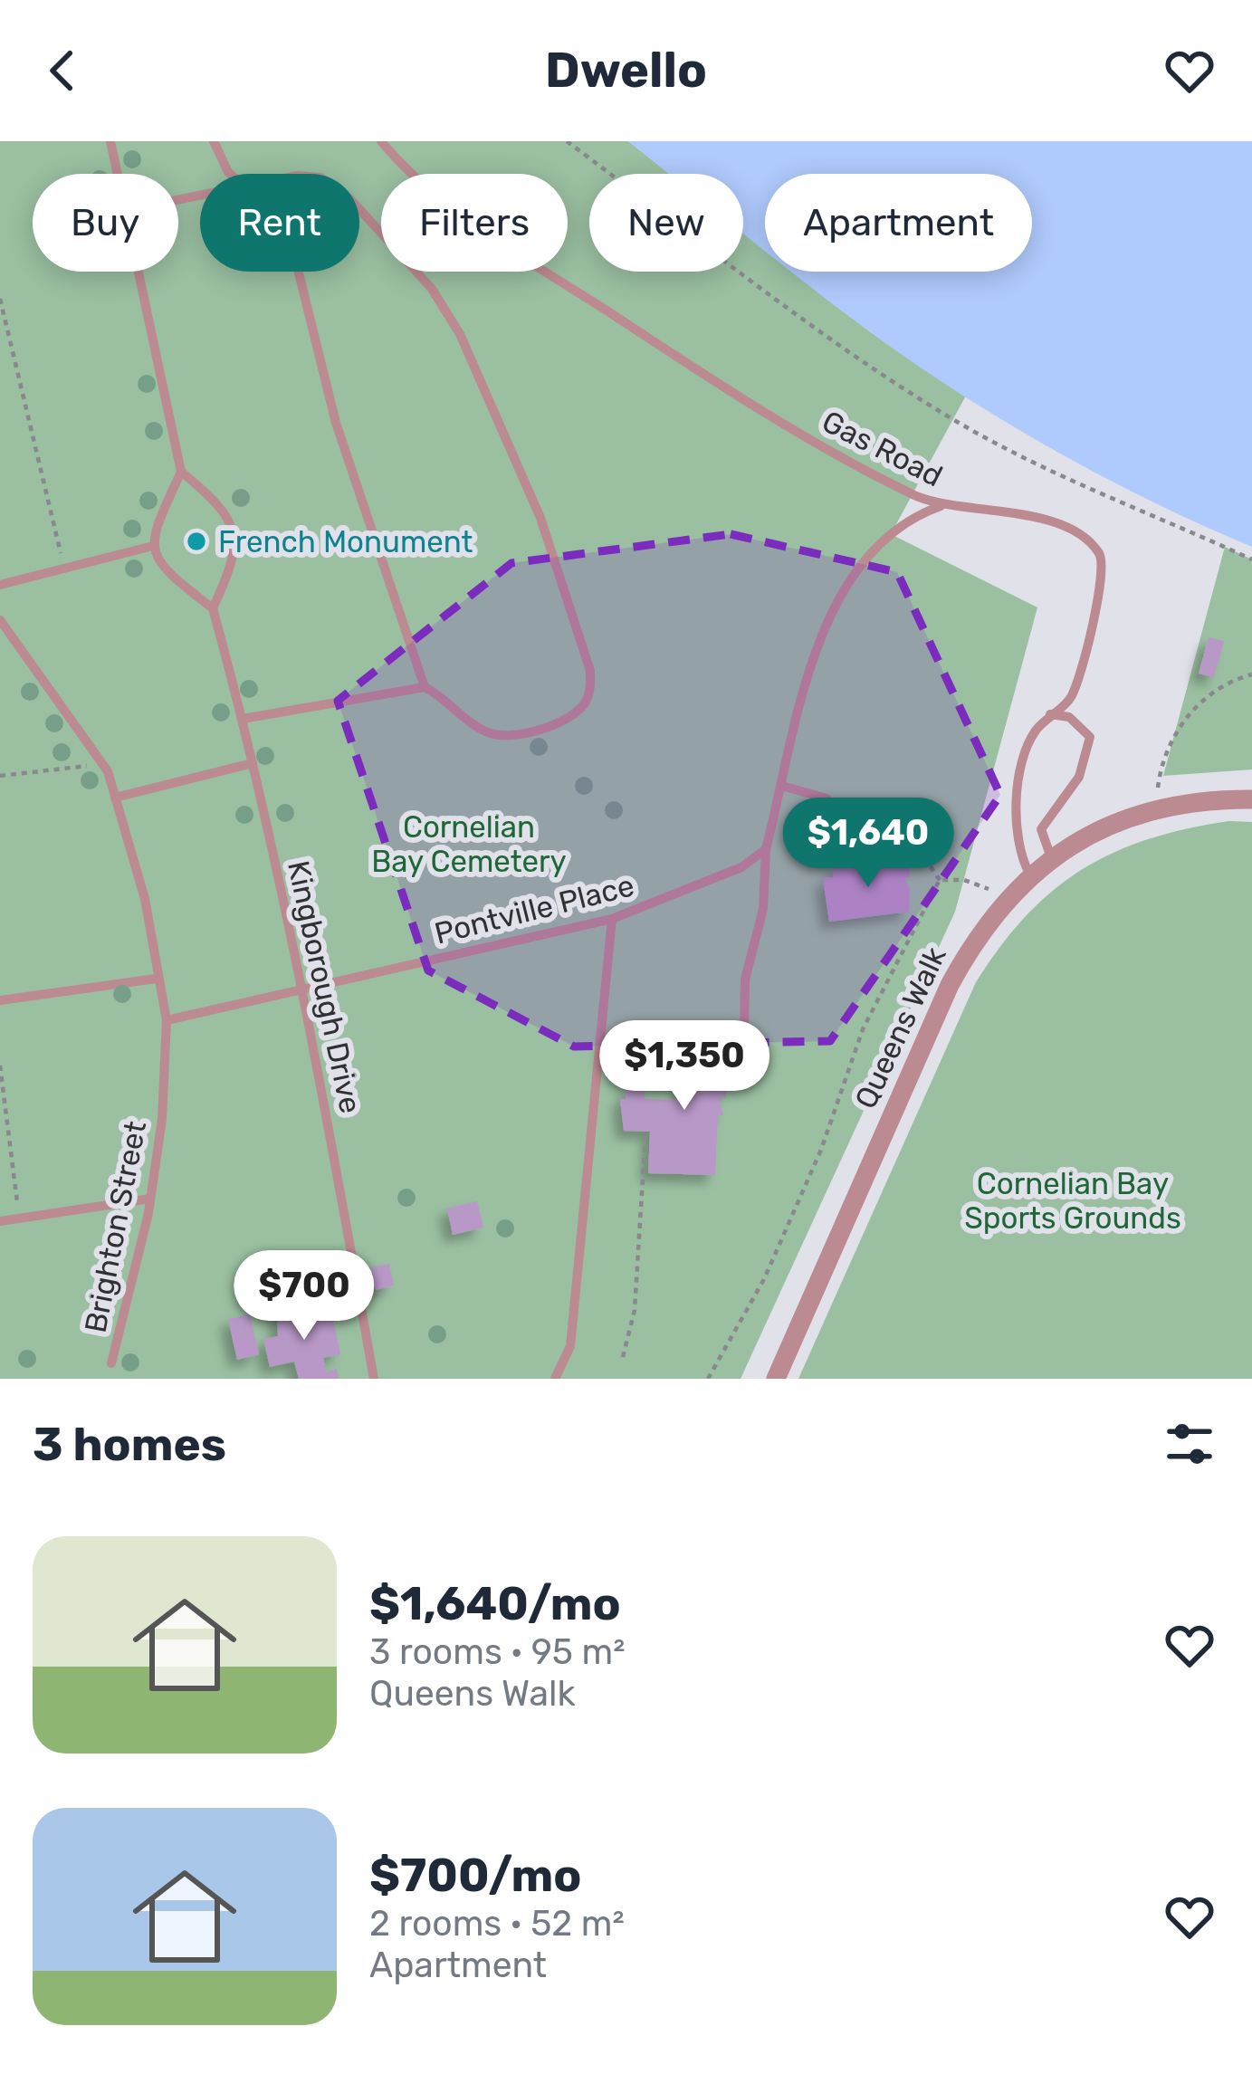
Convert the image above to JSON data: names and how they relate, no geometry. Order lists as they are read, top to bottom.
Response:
{
  "streets": {
    "street": ["Queens Walk"],
    "lane": [
      "Gas Road",
      "Pontville Place",
      "Kingborough Drive",
      "Brighton Street"
    ]
  },
  "crossings": [
    ["Gas Road", "Queens Walk"],
    ["Pontville Place", "Kingborough Drive"],
    ["Pontville Place", "Brighton Street"]
  ],
  "parks": ["Cornelian Bay Cemetery", "Cornelian Bay Sports Grounds"],
  "places": ["French Monument"],
  "page": {
    "header": "Dwello",
    "chip": [
      "Buy",
      "Rent",
      "Filters",
      "New",
      "Apartment"
    ],
    "price": ["$1,640", "$1,350", "$700"],
    "heading": "3 homes",
    "list": [
      {
        "name": "$1,640/mo",
        "note": "3 rooms · 95 m² · Queens Walk"
      },
      {
        "name": "$700/mo",
        "note": "2 rooms · 52 m² · Apartment"
      }
    ]
  }
}
